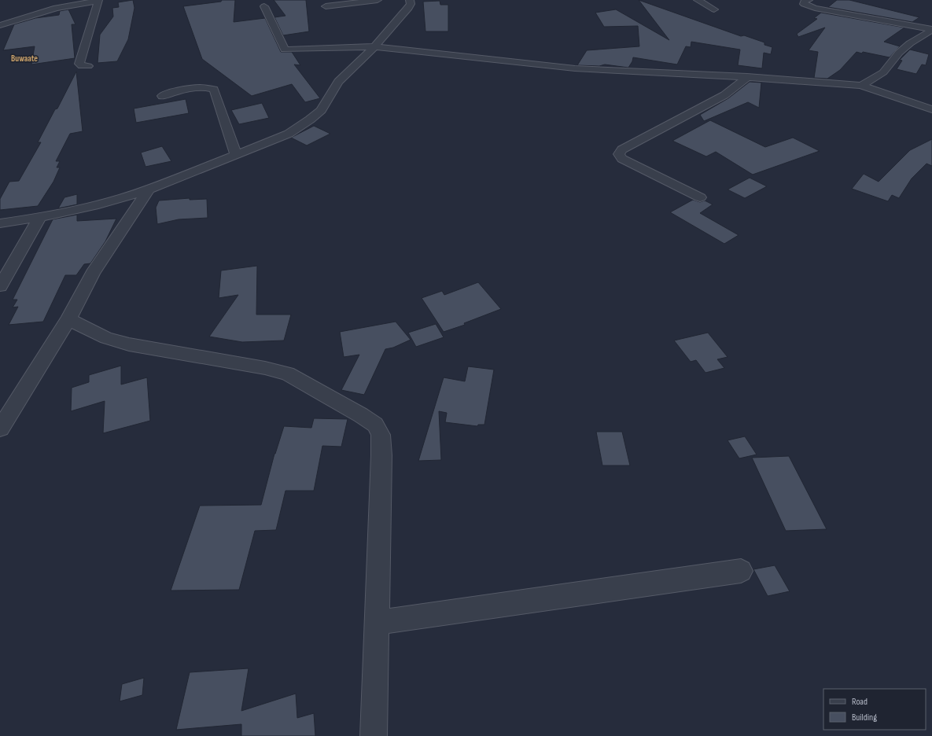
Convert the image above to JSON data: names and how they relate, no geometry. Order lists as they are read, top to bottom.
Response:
{
  "districts": ["Buwaate"],
  "legend": ["Road", "Building"]
}
